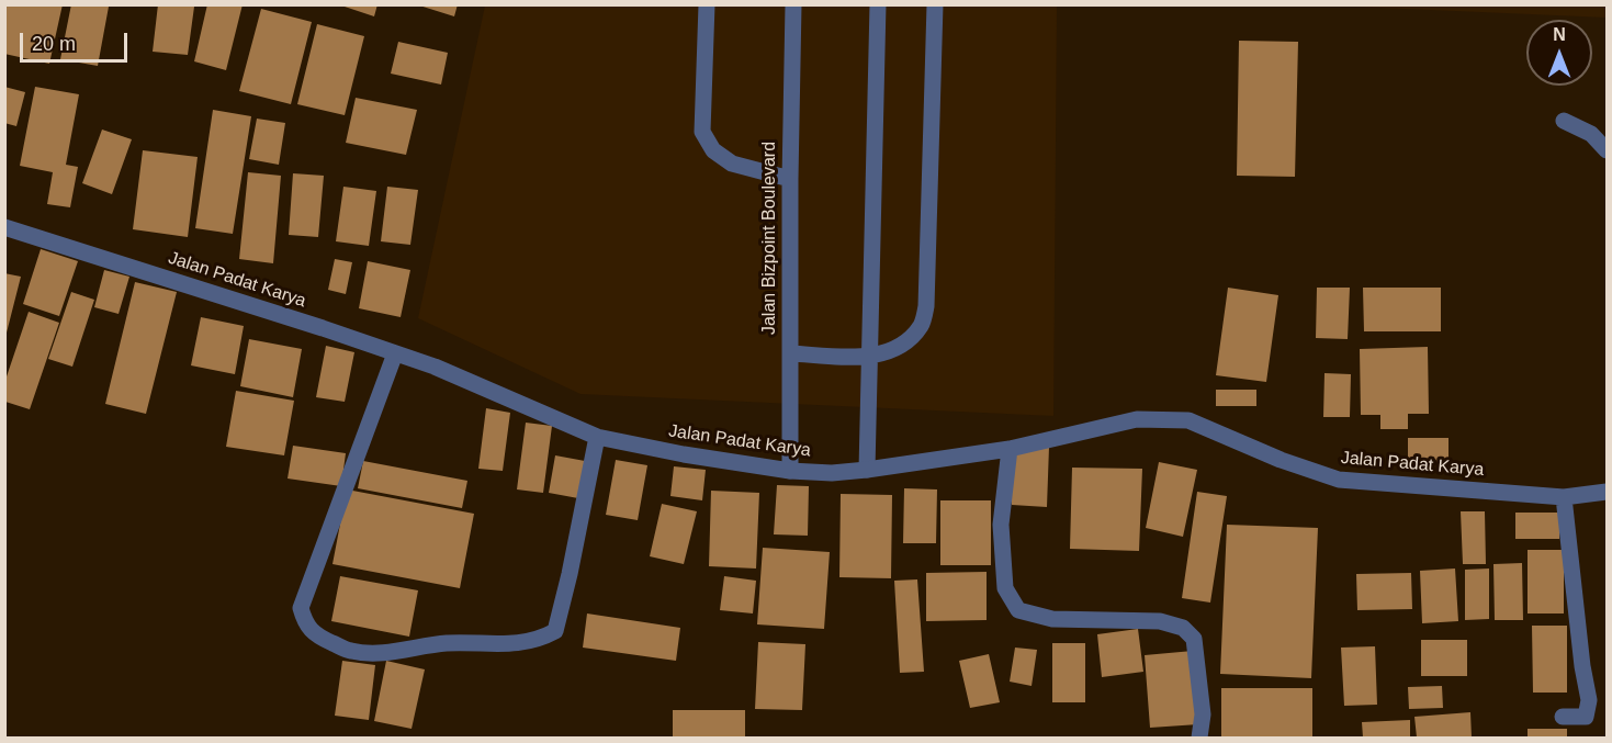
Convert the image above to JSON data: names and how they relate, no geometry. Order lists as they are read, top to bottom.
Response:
{
  "streets": {
    "street": ["Jalan Bizpoint Boulevard", "Jalan Padat Karya"]
  },
  "crossings": [
    ["Jalan Bizpoint Boulevard", "Jalan Padat Karya"]
  ],
  "scale_bar": "20 m",
  "north": "top"
}
